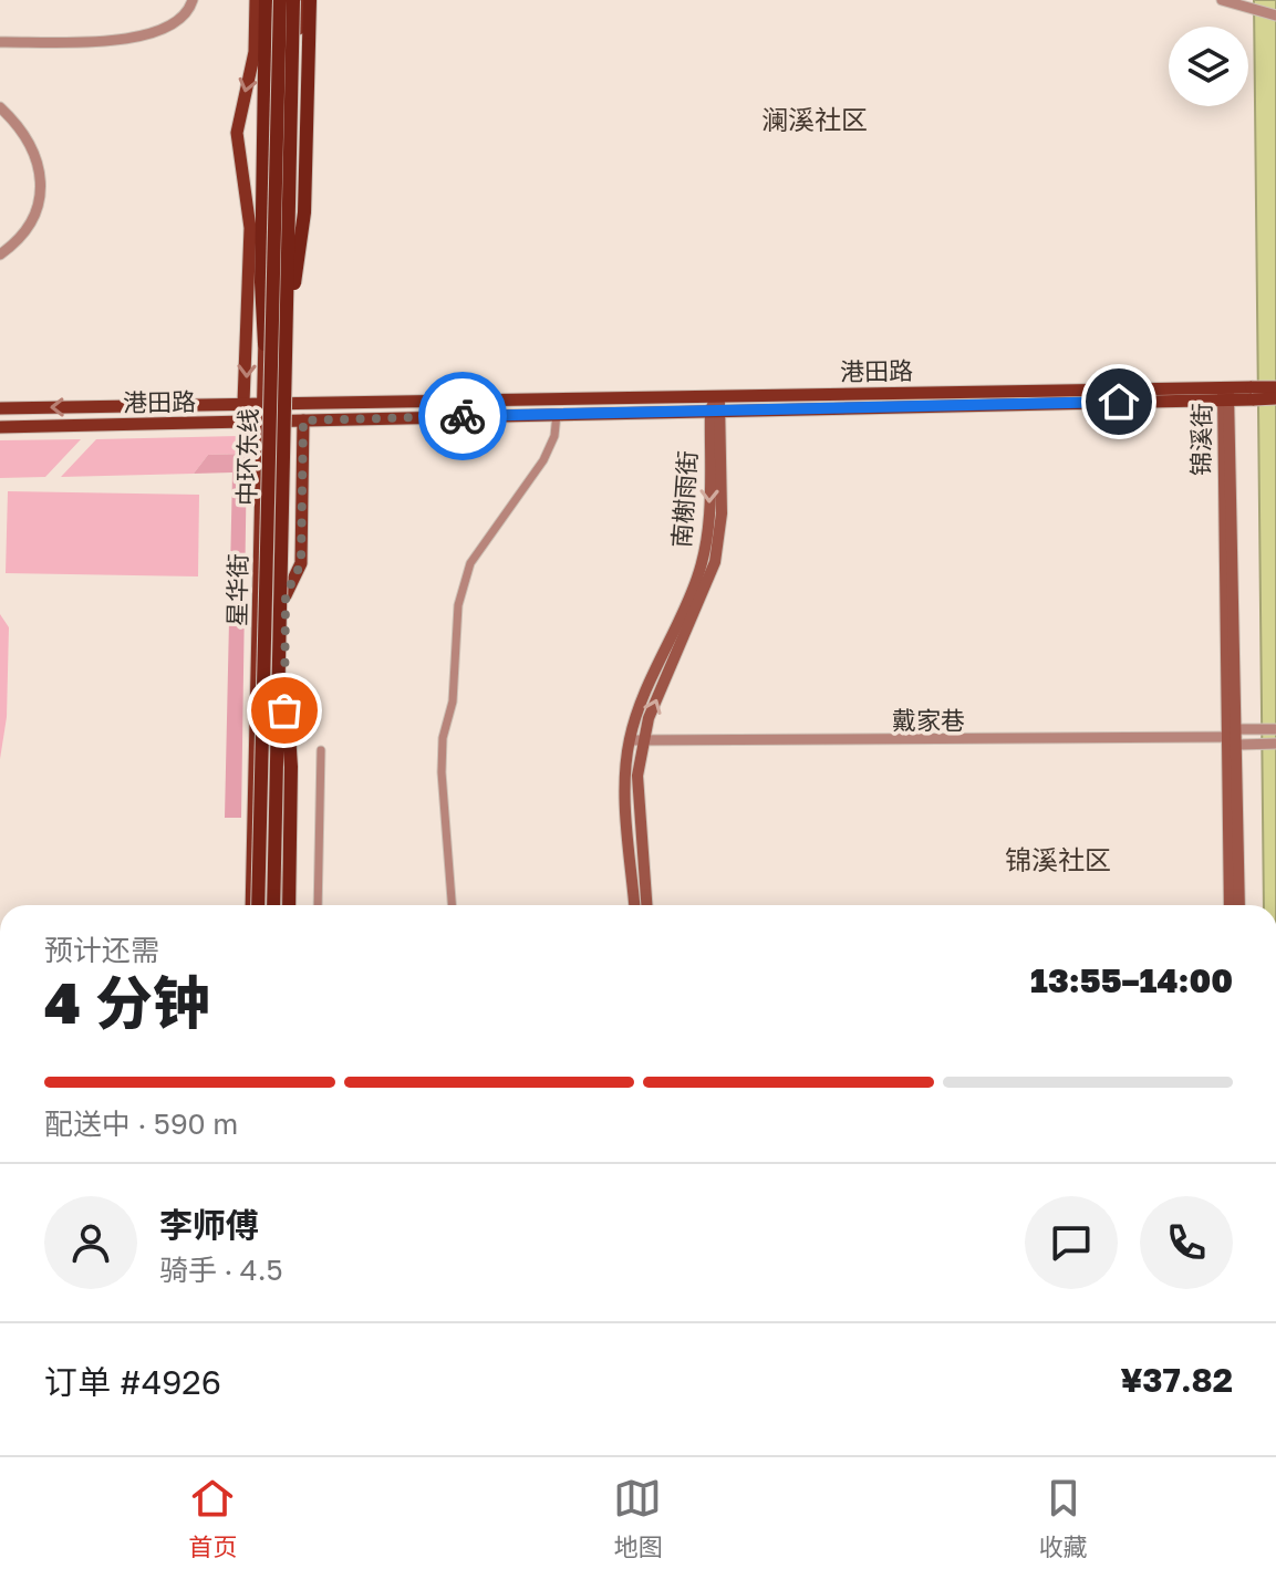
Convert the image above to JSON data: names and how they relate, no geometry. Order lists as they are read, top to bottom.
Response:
{
  "streets": {
    "highway": ["中环东线"],
    "main road": [
      "港田路",
      "锦溪街",
      "南榭雨街",
      "星华街"
    ],
    "street": ["戴家巷"]
  },
  "crossings": [
    ["港田路", "锦溪街"],
    ["港田路", "南榭雨街"],
    ["港田路", "星华街"],
    ["锦溪街", "戴家巷"],
    ["南榭雨街", "戴家巷"]
  ],
  "districts": ["澜溪社区", "锦溪社区"],
  "page": {
    "heading": ["4 分钟", "预计还需", "13:55–14:00"],
    "panel": [
      "李师傅",
      "骑手 · 4.5",
      "订单 #4926",
      "¥37.82"
    ],
    "bar": "配送中 · 590 m",
    "tabs": ["首页", "地图", "收藏"]
  }
}
